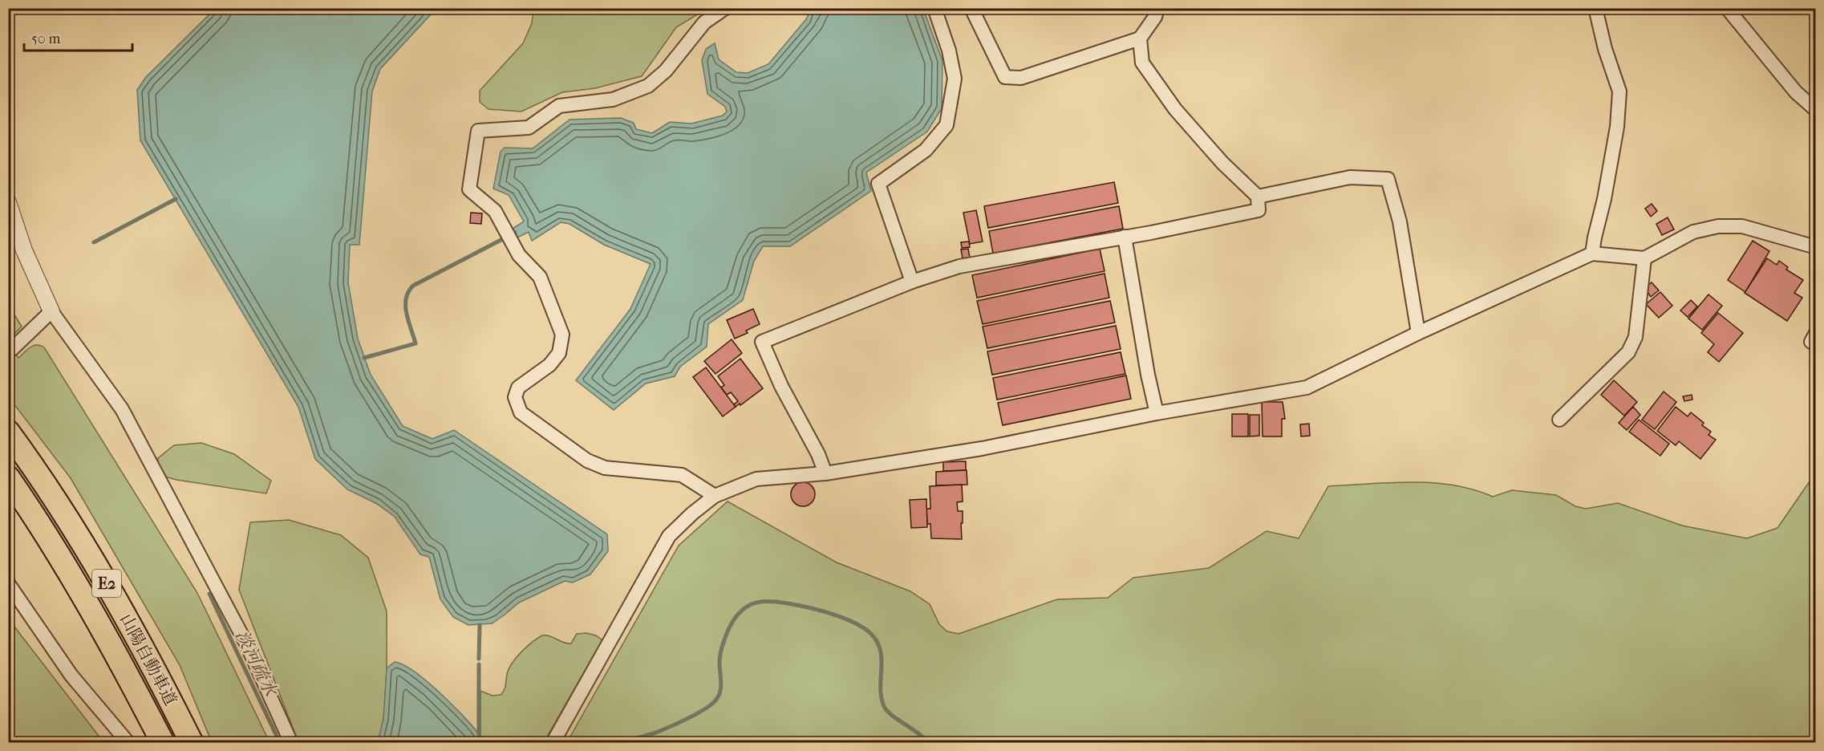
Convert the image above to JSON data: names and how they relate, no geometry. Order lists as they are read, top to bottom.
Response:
{
  "streets": {
    "highway": ["E2", "山陽自動車道"]
  },
  "water": ["淡河疏水"],
  "scale_bar": "50 m"
}
